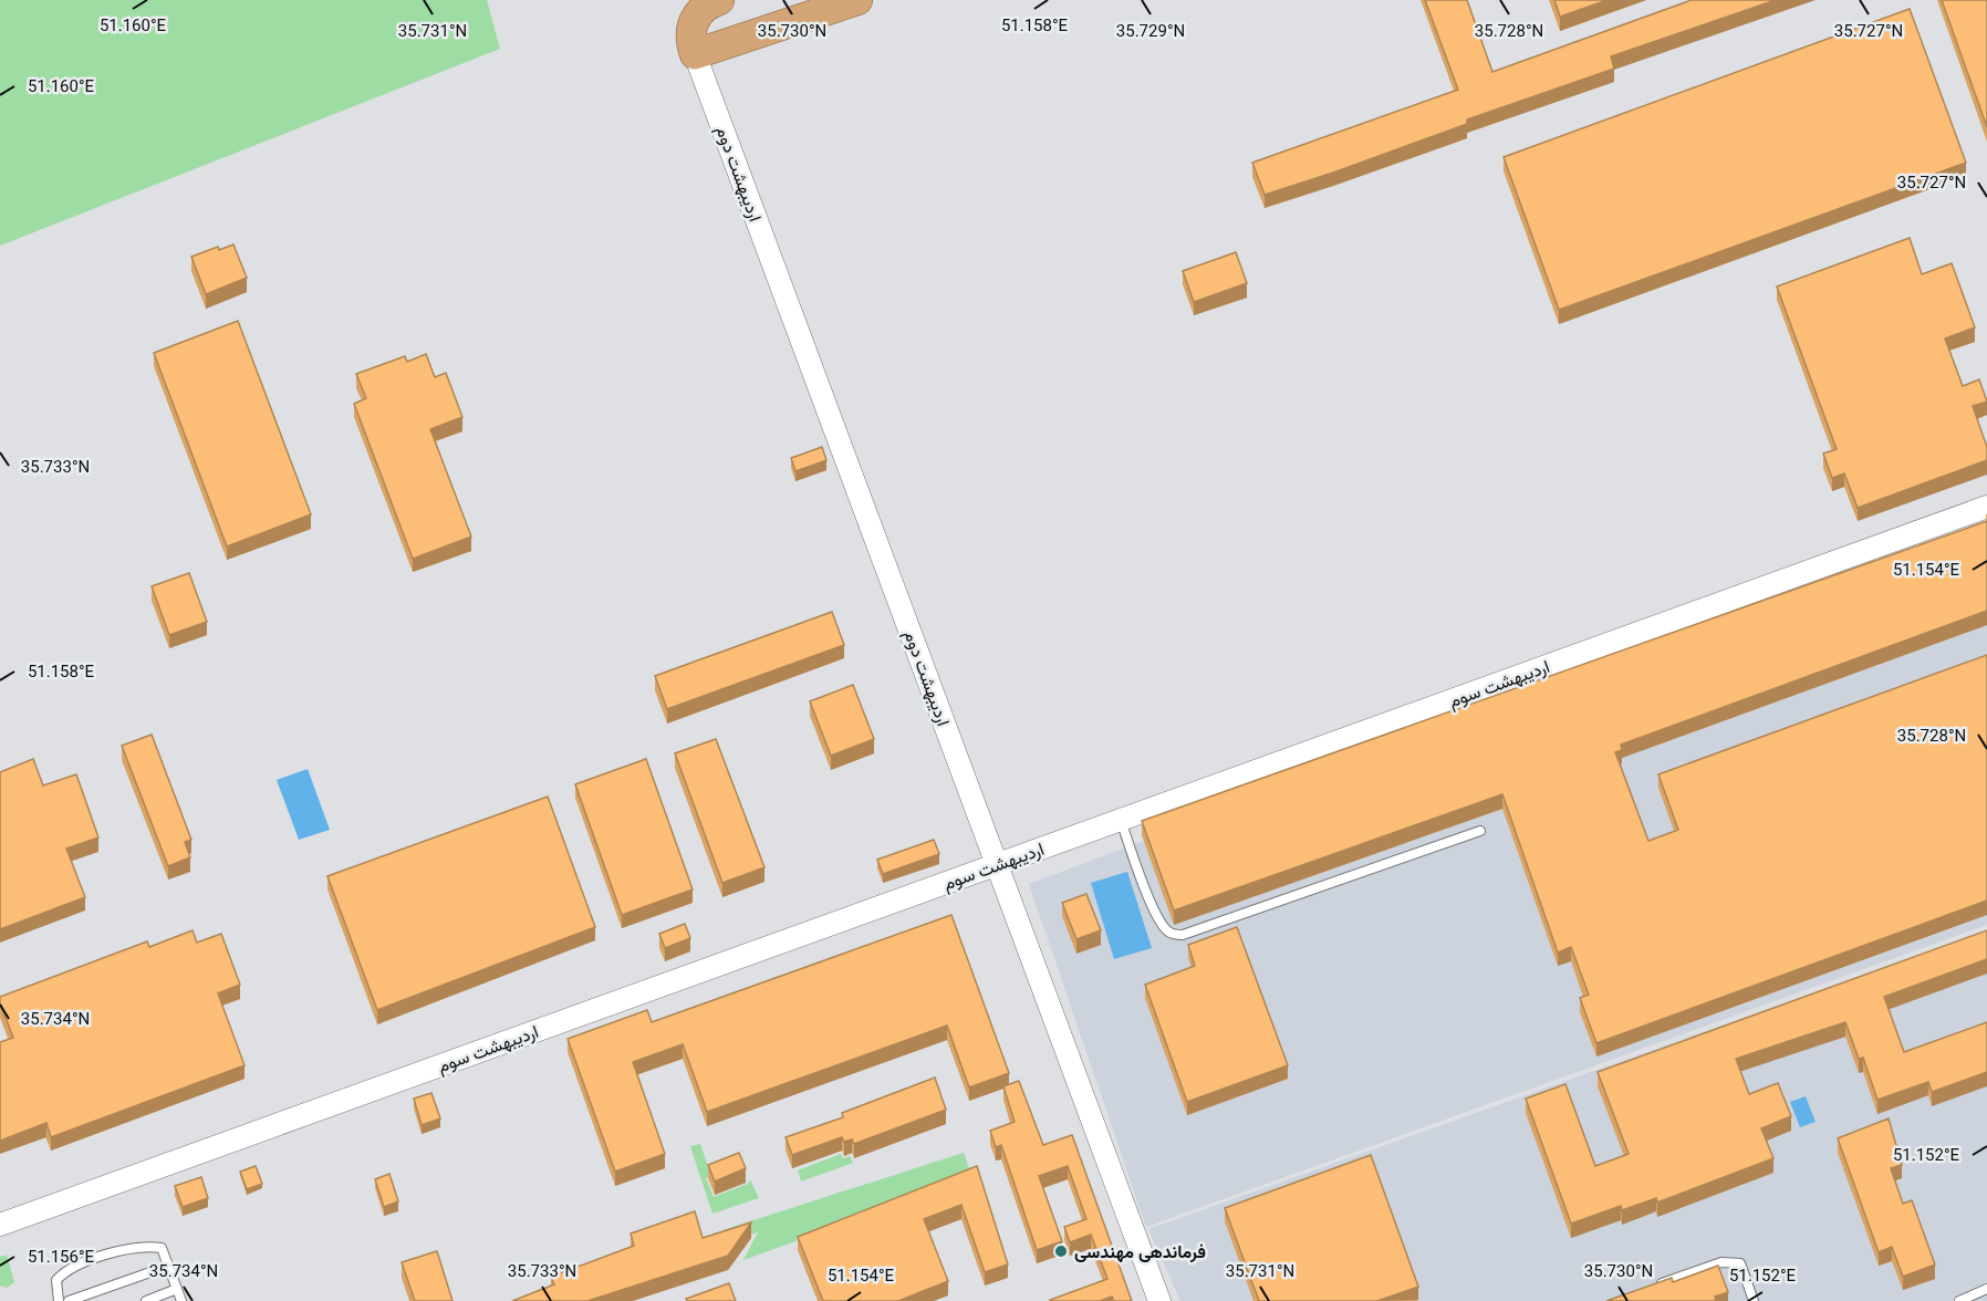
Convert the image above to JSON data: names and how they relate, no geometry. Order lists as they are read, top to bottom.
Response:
{
  "streets": {
    "street": ["اردیبهشت دوم", "اردیبهشت سوم"]
  },
  "crossings": [
    ["اردیبهشت دوم", "اردیبهشت سوم"]
  ],
  "places": ["فرماندهی مهندسی"],
  "coordinates": [
    "51.160°E",
    "51.158°E",
    "35.729°N",
    "35.731°N",
    "35.730°N",
    "35.728°N",
    "35.727°N",
    "35.733°N",
    "51.154°E",
    "35.734°N",
    "51.152°E",
    "51.156°E"
  ]
}
